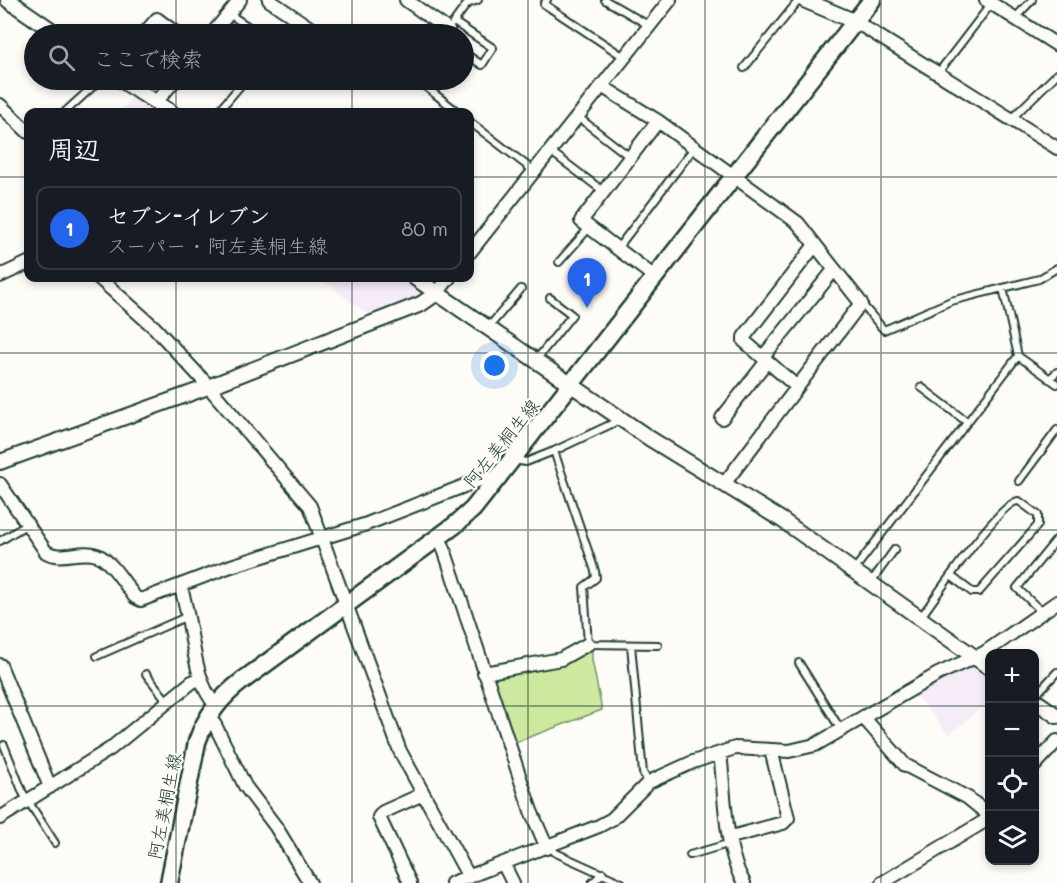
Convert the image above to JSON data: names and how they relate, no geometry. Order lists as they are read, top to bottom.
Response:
{
  "streets": {
    "main road": ["阿左美桐生線"]
  },
  "page": {
    "search": "ここで検索",
    "heading": "周辺",
    "list": [
      {
        "mark": "1",
        "name": "セブン-イレブン",
        "note": "スーパー · 阿左美桐生線",
        "value": "80 m"
      }
    ],
    "pins": "1",
    "map_buttons": ["+", "−"]
  }
}
